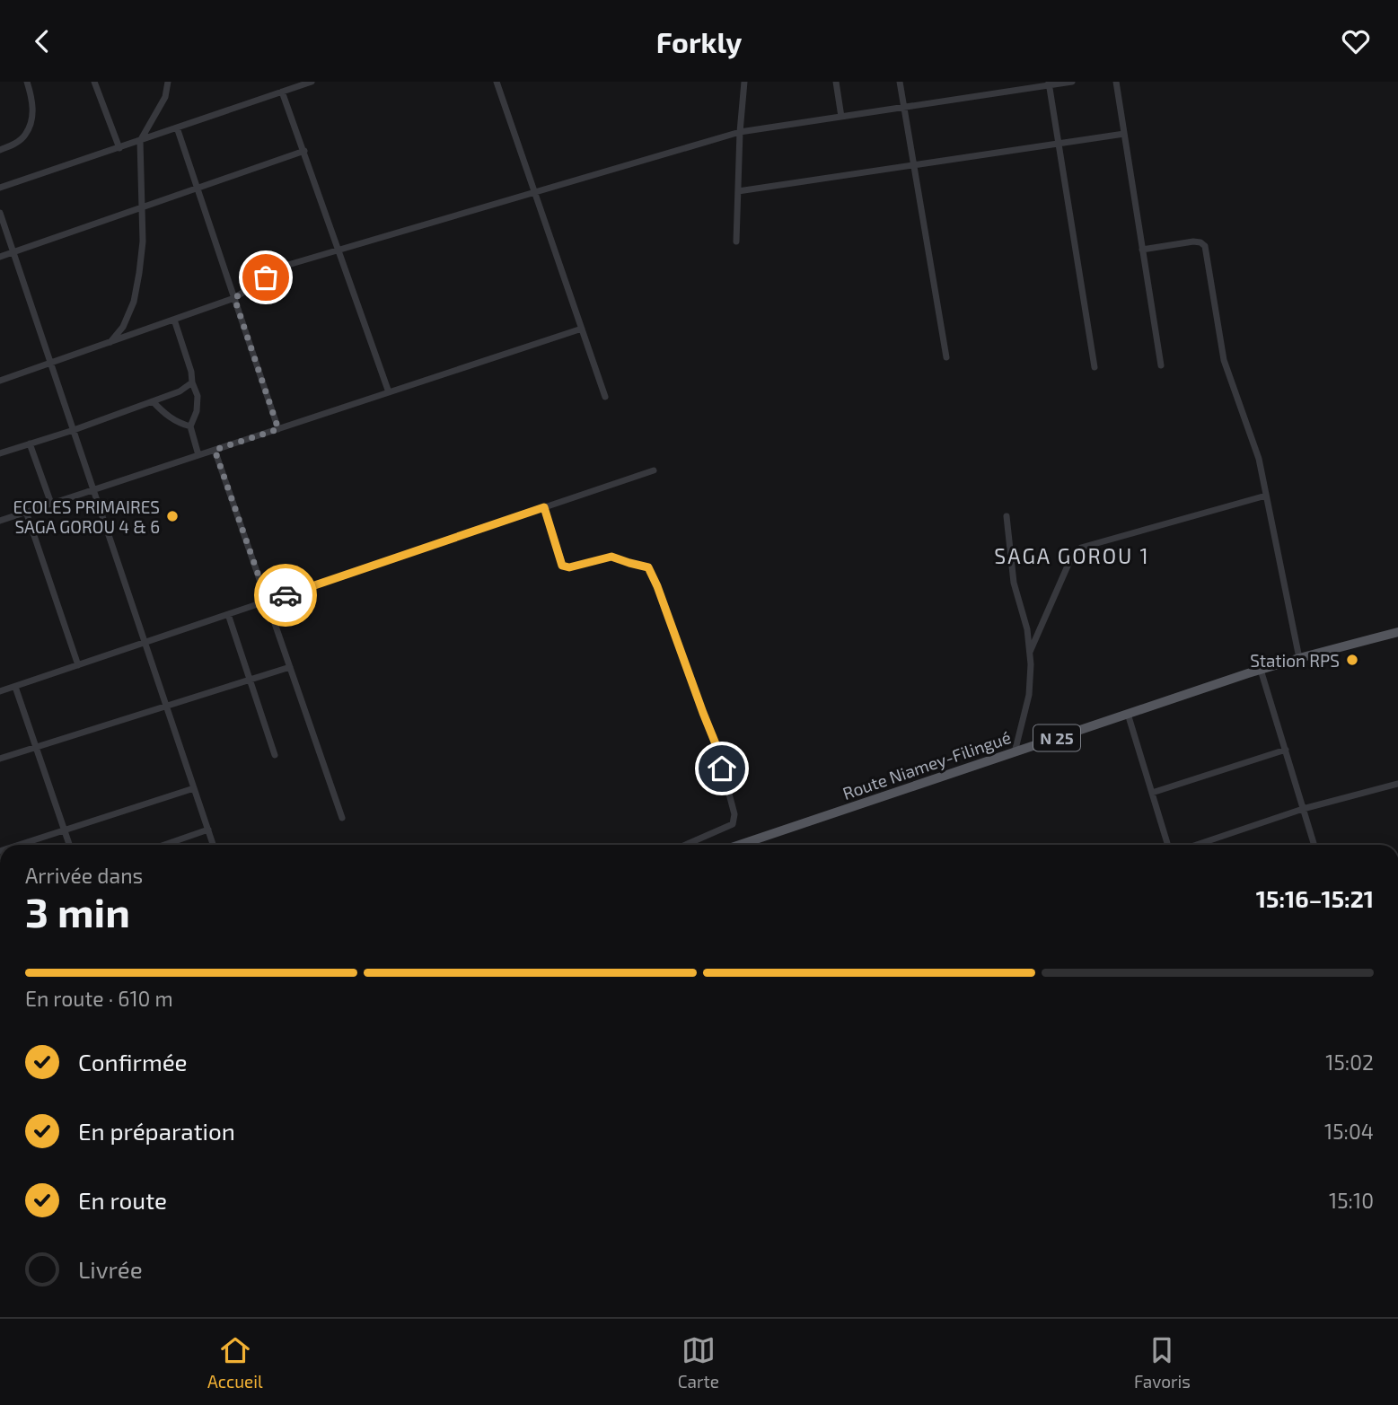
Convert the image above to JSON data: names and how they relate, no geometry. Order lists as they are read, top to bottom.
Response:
{
  "streets": {
    "main road": ["N 25", "Route Niamey-Filingué"]
  },
  "districts": ["SAGA GOROU 1"],
  "places": ["ECOLES PRIMAIRES SAGA GOROU 4 & 6", "Station RPS"],
  "page": {
    "header": "Forkly",
    "heading": ["3 min", "Arrivée dans", "15:16–15:21"],
    "bar": "En route · 610 m",
    "list": [
      ["Confirmée", "15:02"],
      ["En préparation", "15:04"],
      ["En route", "15:10"],
      "Livrée"
    ],
    "tabs": ["Accueil", "Carte", "Favoris"]
  }
}
